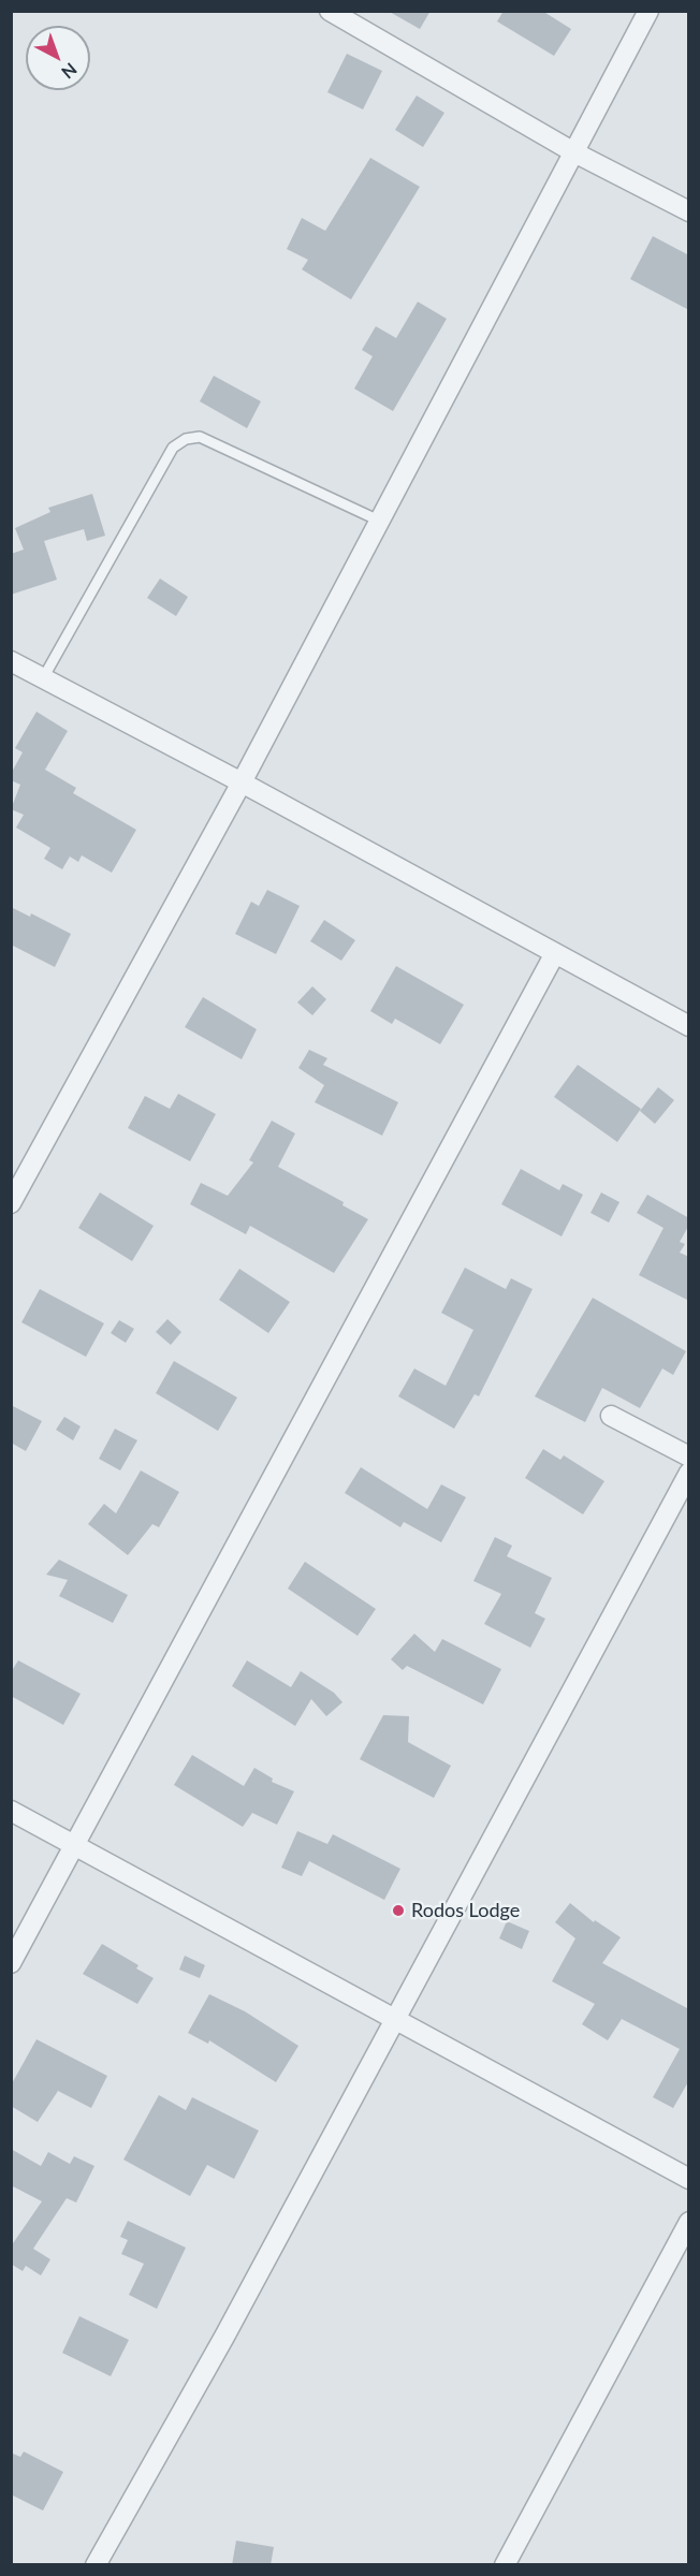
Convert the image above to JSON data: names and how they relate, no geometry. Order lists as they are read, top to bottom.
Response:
{
  "places": ["Rodos Lodge"],
  "north": "bottom right"
}
